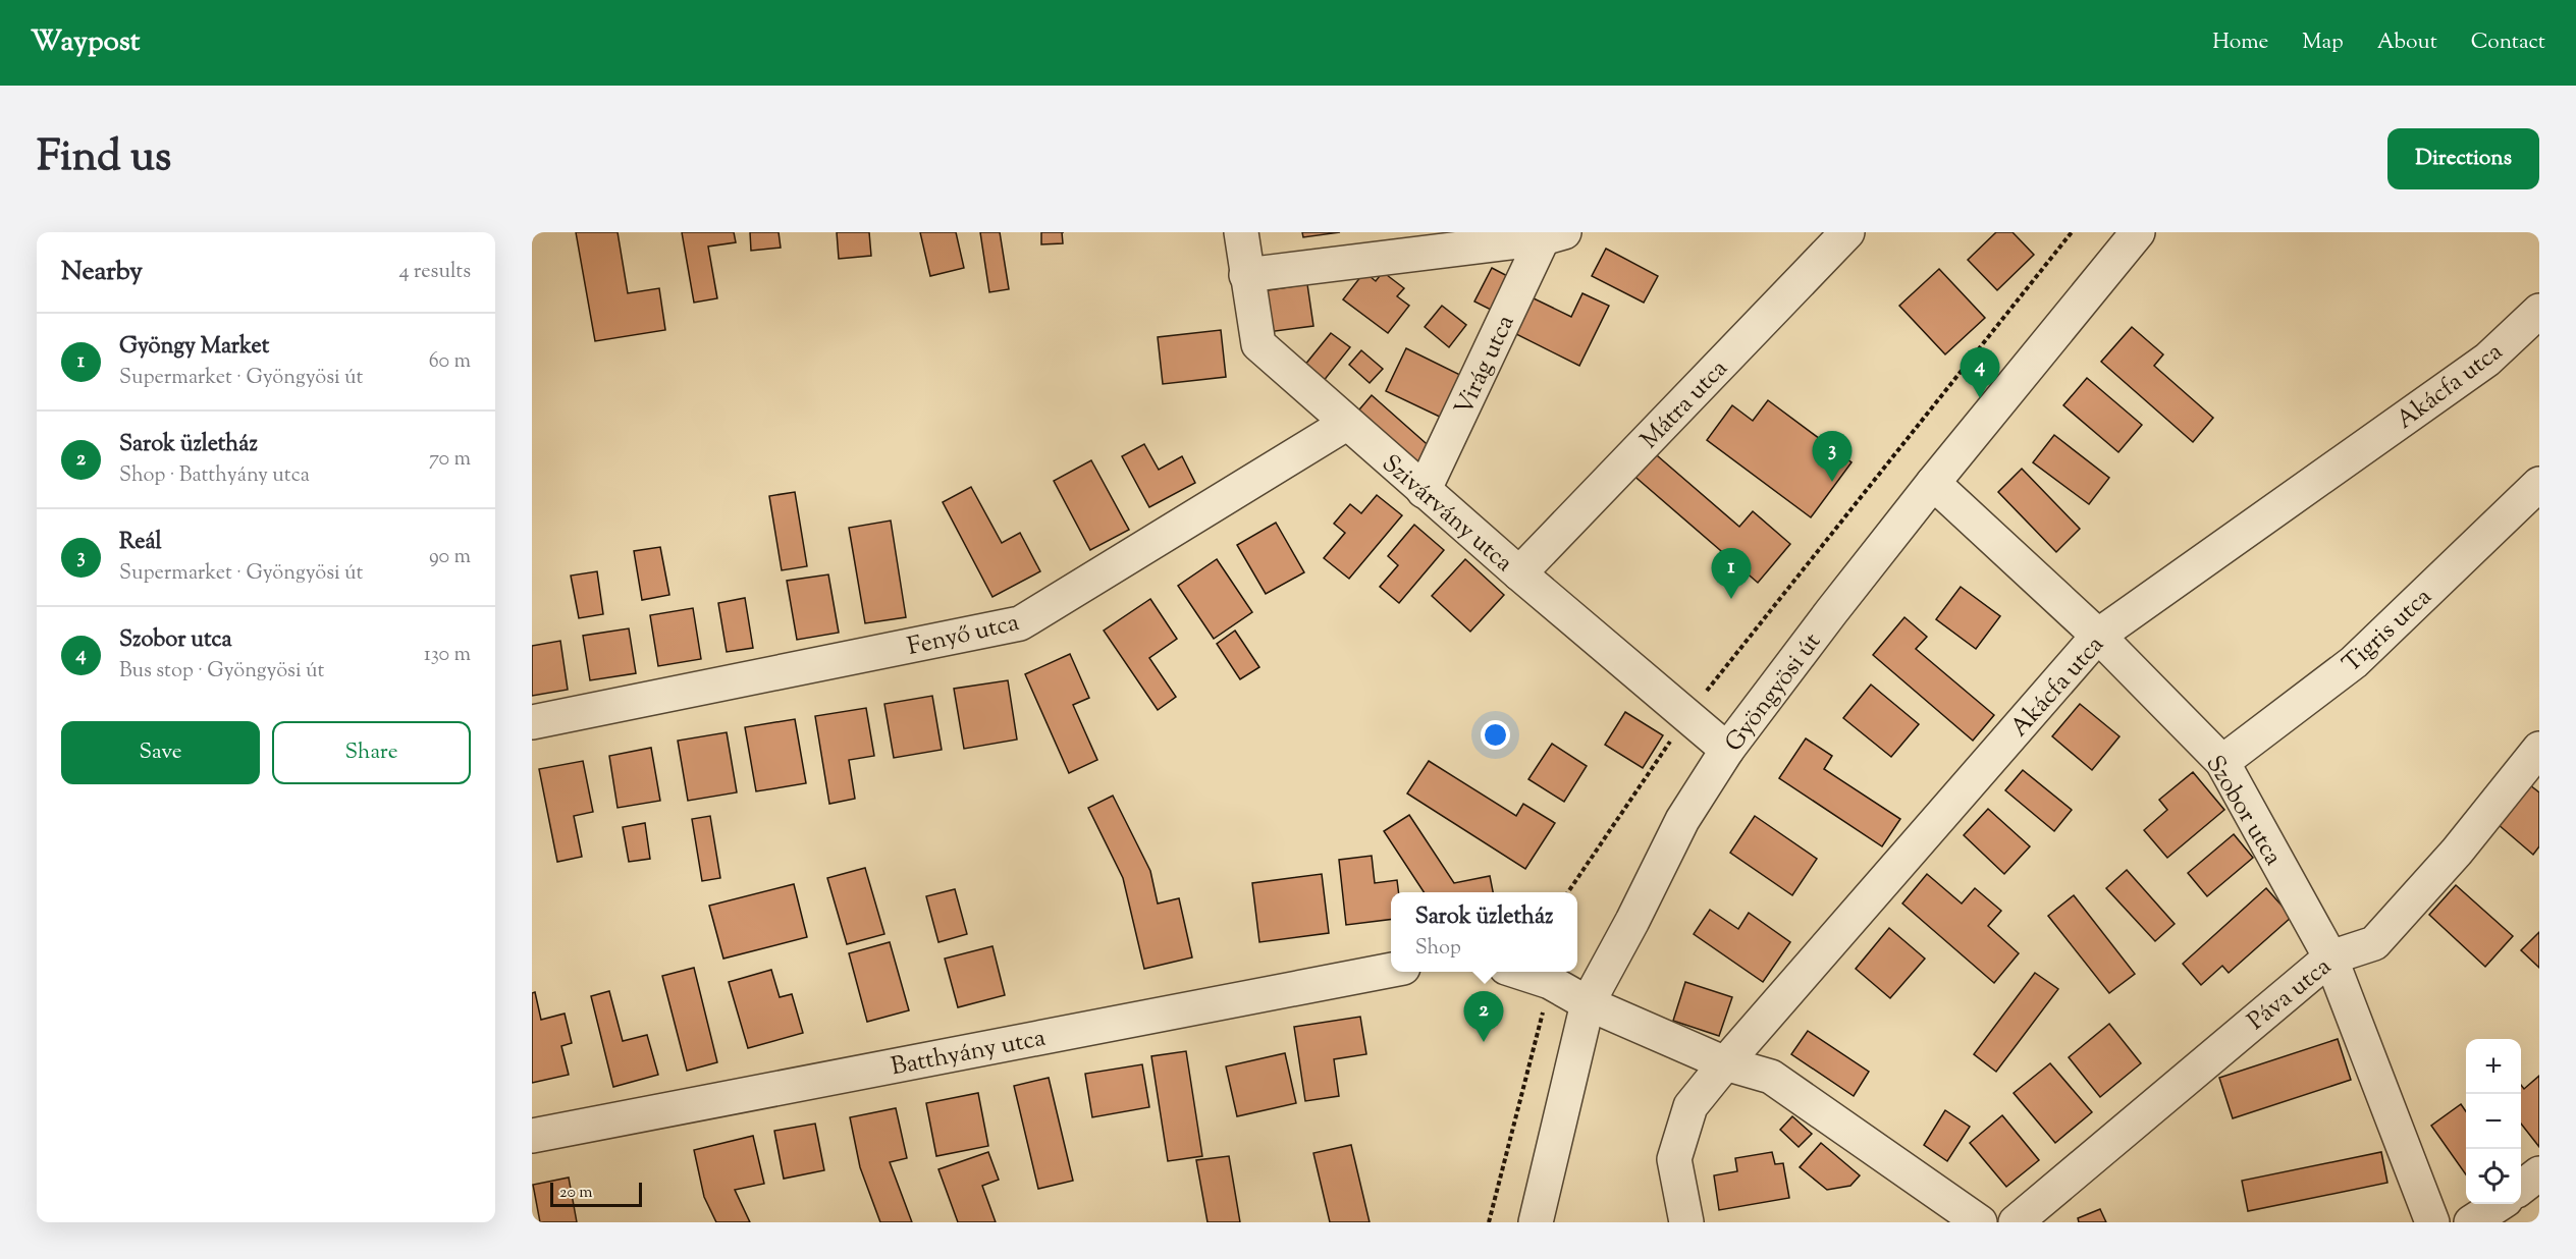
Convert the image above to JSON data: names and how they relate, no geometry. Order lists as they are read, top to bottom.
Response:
{
  "streets": {
    "street": [
      "Virág utca",
      "Akácfa utca",
      "Mátra utca",
      "Szivárvány utca",
      "Tigris utca",
      "Fenyő utca",
      "Gyöngyösi út",
      "Szobor utca",
      "Páva utca",
      "Batthyány utca"
    ]
  },
  "crossings": [
    ["Virág utca", "Szivárvány utca"],
    ["Akácfa utca", "Szobor utca"],
    ["Mátra utca", "Szivárvány utca"],
    ["Szivárvány utca", "Fenyő utca"],
    ["Szivárvány utca", "Gyöngyösi út"],
    ["Tigris utca", "Szobor utca"],
    ["Gyöngyösi út", "Szobor utca"],
    ["Szobor utca", "Páva utca"]
  ],
  "scale_bar": "20 m",
  "page": {
    "header": "Waypost",
    "nav": [
      "Home",
      "Map",
      "About",
      "Contact"
    ],
    "title": "Find us",
    "buttons": [
      "Directions",
      ["Save", "Share"]
    ],
    "heading": ["Nearby", "4 results"],
    "list": [
      {
        "mark": "1",
        "name": "Gyöngy Market",
        "note": "Supermarket · Gyöngyösi út",
        "value": "60 m"
      },
      {
        "mark": "2",
        "name": "Sarok üzletház",
        "note": "Shop · Batthyány utca",
        "value": "70 m"
      },
      {
        "mark": "3",
        "name": "Reál",
        "note": "Supermarket · Gyöngyösi út",
        "value": "90 m"
      },
      {
        "mark": "4",
        "name": "Szobor utca",
        "note": "Bus stop · Gyöngyösi út",
        "value": "130 m"
      }
    ],
    "pins": [
      "4",
      "3",
      "1",
      "2"
    ],
    "popup": ["Sarok üzletház", "Shop"],
    "map_buttons": ["+", "−"],
    "scale": "20 m"
  }
}
